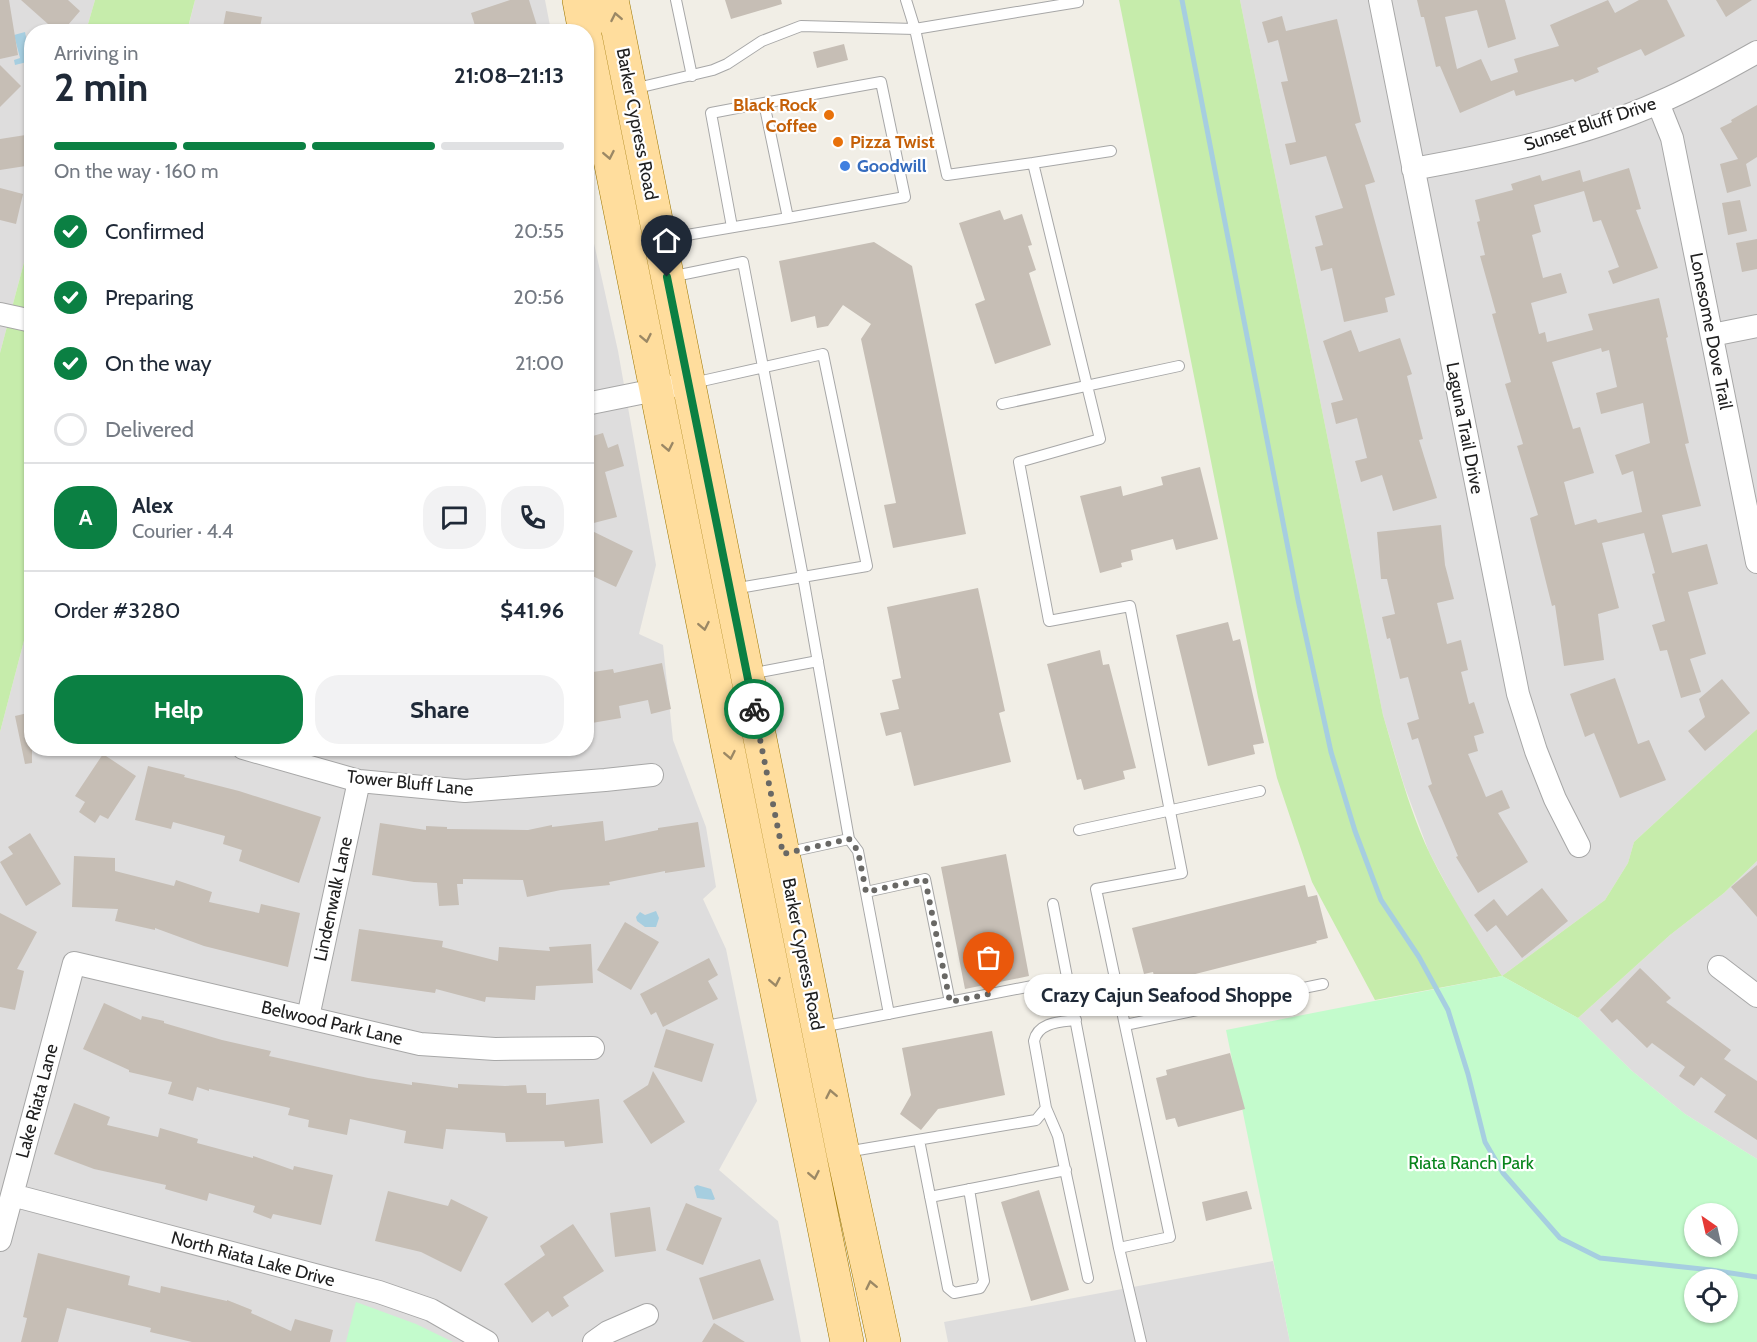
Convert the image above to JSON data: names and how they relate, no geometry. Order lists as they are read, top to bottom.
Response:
{
  "streets": {
    "main road": ["Barker Cypress Road"],
    "street": [
      "Sunset Bluff Drive",
      "Lonesome Dove Trail",
      "Laguna Trail Drive",
      "Tower Bluff Lane",
      "Lindenwalk Lane",
      "Belwood Park Lane",
      "Lake Riata Lane",
      "North Riata Lake Drive"
    ]
  },
  "crossings": [
    ["Sunset Bluff Drive", "Lonesome Dove Trail"],
    ["Sunset Bluff Drive", "Laguna Trail Drive"],
    ["Tower Bluff Lane", "Lindenwalk Lane"],
    ["Lindenwalk Lane", "Belwood Park Lane"],
    ["Belwood Park Lane", "Lake Riata Lane"],
    ["Lake Riata Lane", "North Riata Lake Drive"]
  ],
  "parks": ["Riata Ranch Park"],
  "places": [
    "Black Rock Coffee",
    "Pizza Twist",
    "Goodwill",
    "Crazy Cajun Seafood Shoppe"
  ],
  "north": "top left",
  "page": {
    "heading": ["2 min", "Arriving in", "21:08–21:13"],
    "panel": [
      "Alex",
      "Courier · 4.4",
      "Order #3280",
      "$41.96"
    ],
    "bar": "On the way · 160 m",
    "list": [
      ["Confirmed", "20:55"],
      ["Preparing", "20:56"],
      ["On the way", "21:00"],
      "Delivered"
    ],
    "round": "A",
    "buttons": ["Help", "Share"],
    "bubble": "Crazy Cajun Seafood Shoppe"
  }
}
